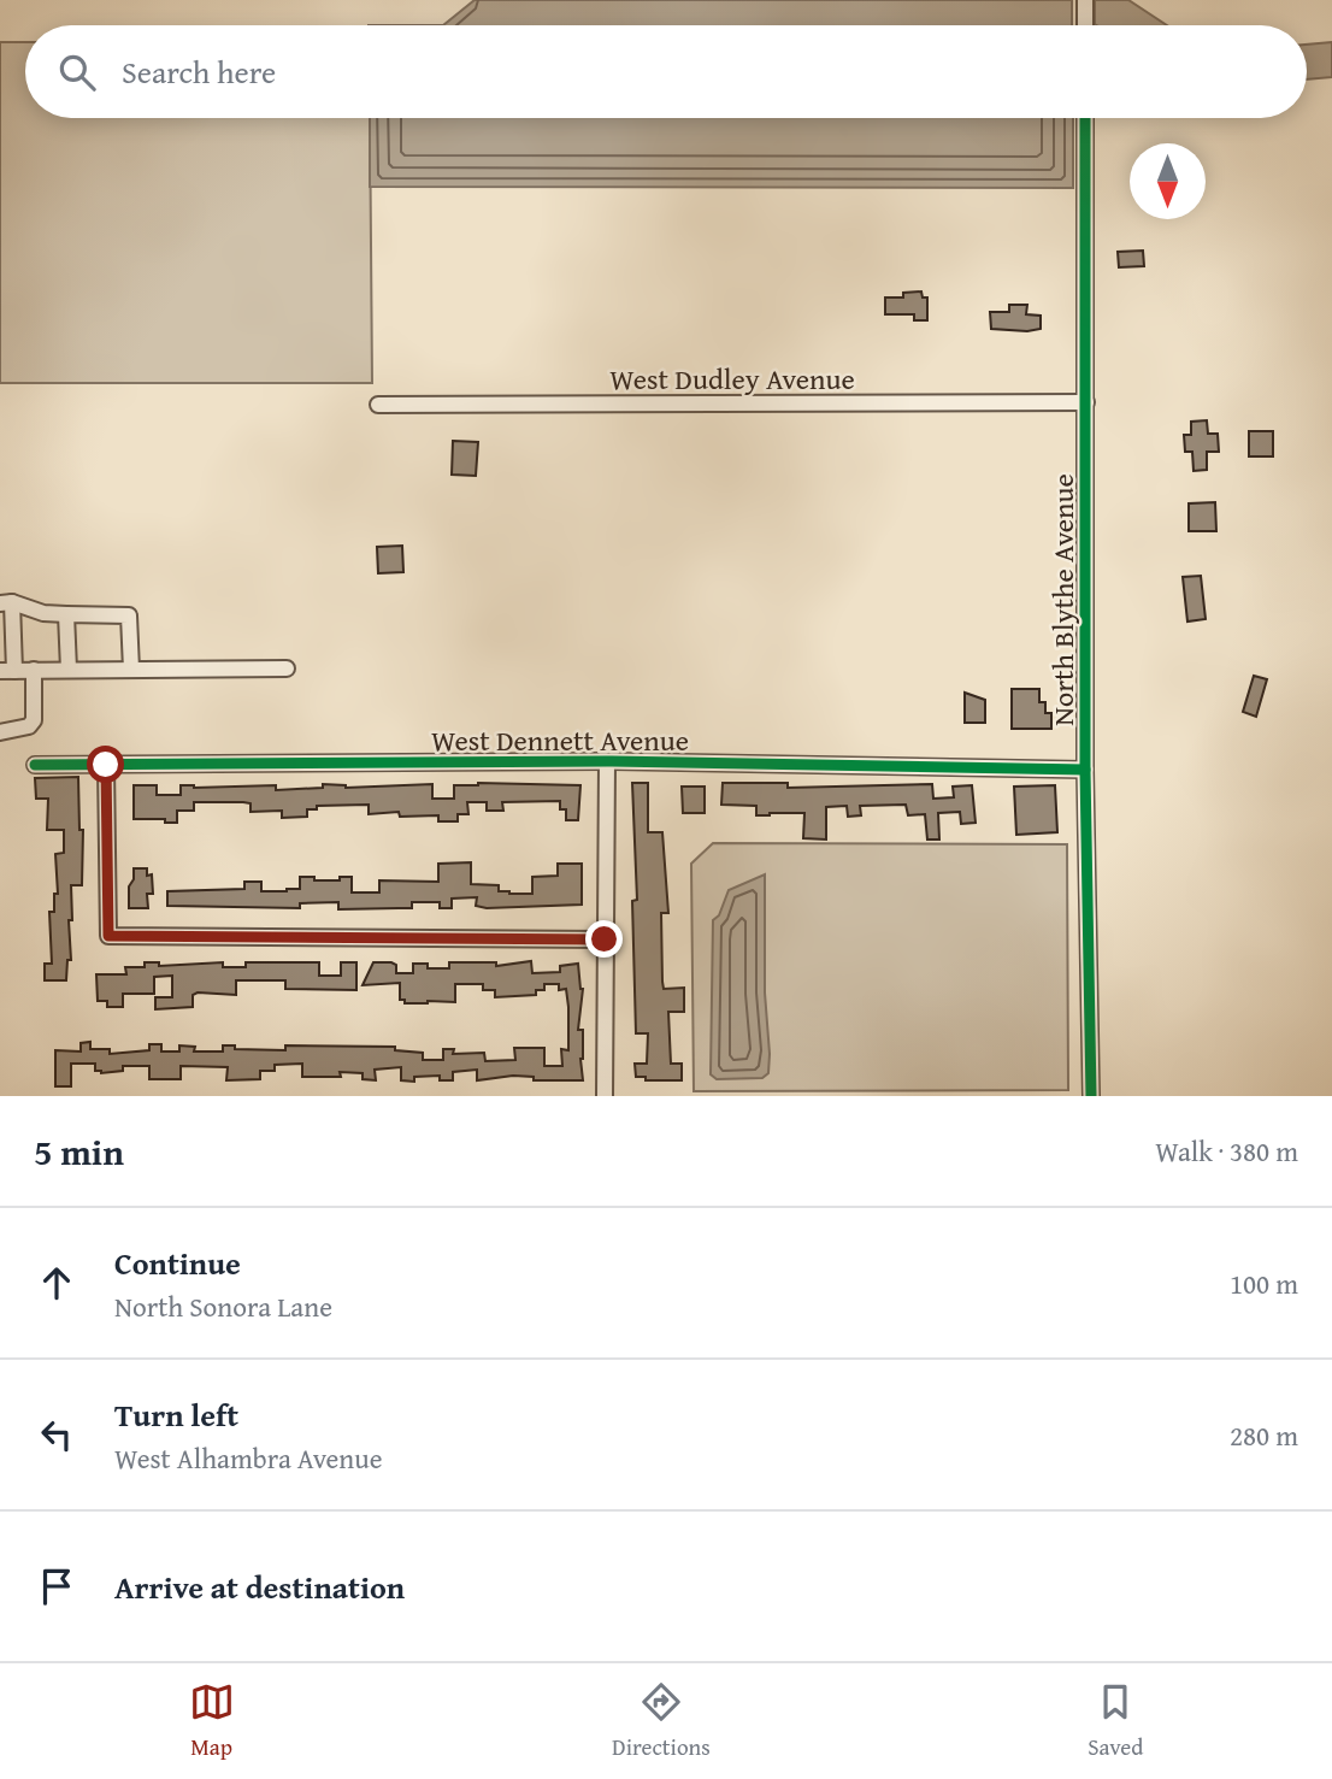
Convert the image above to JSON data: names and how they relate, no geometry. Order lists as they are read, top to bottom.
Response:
{
  "streets": {
    "street": ["West Dudley Avenue", "North Blythe Avenue", "West Dennett Avenue"]
  },
  "crossings": [
    ["West Dudley Avenue", "North Blythe Avenue"],
    ["North Blythe Avenue", "West Dennett Avenue"]
  ],
  "north": "bottom",
  "page": {
    "search": "Search here",
    "heading": ["5 min", "Walk · 380 m"],
    "list": [
      ["Continue", "North Sonora Lane", "100 m"],
      ["Turn left", "West Alhambra Avenue", "280 m"],
      "Arrive at destination"
    ],
    "nav": ["Map", "Directions", "Saved"]
  }
}
